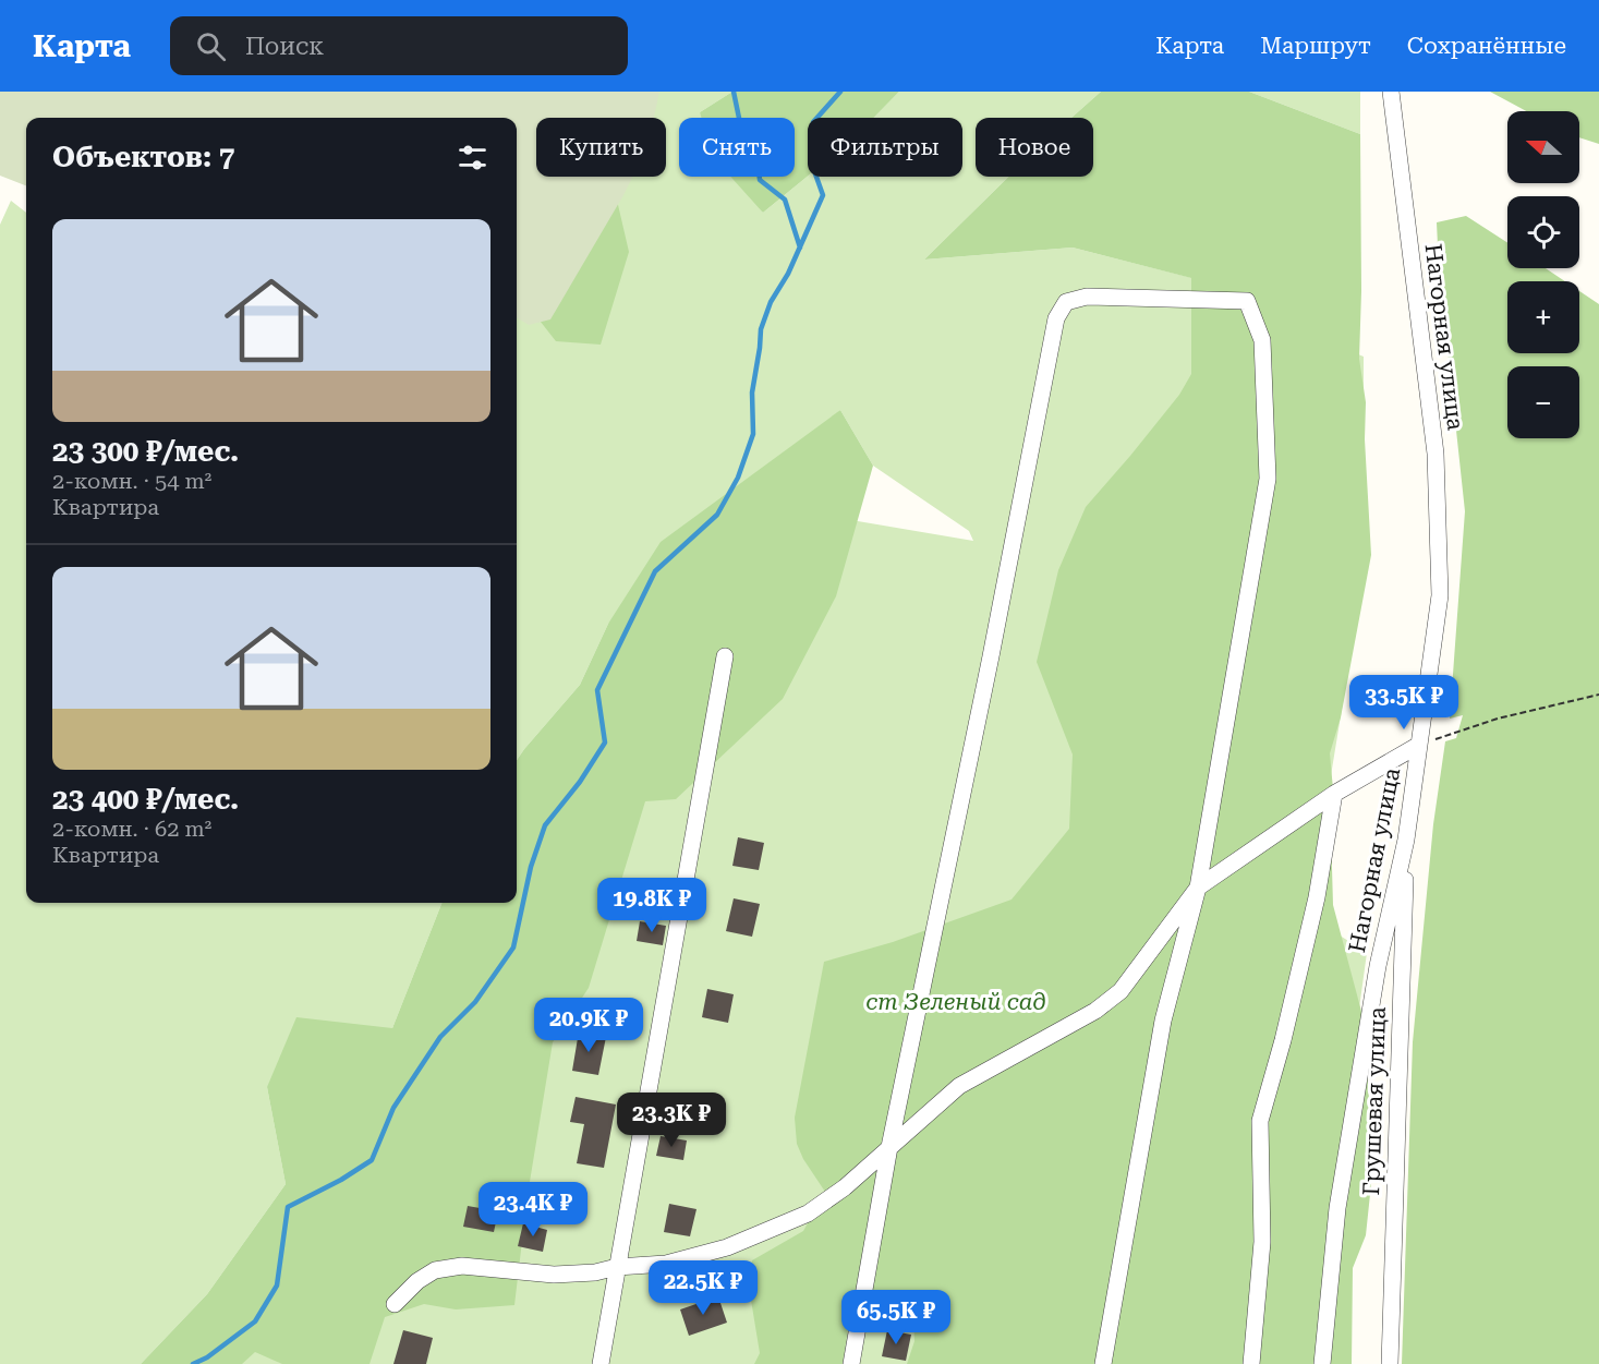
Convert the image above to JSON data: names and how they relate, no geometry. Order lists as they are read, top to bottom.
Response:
{
  "streets": {
    "street": ["Нагорная улица", "Грушевая улица"]
  },
  "crossings": [
    ["Нагорная улица", "Грушевая улица"]
  ],
  "parks": ["ст Зеленый сад"],
  "north": "left",
  "page": {
    "header": "Карта",
    "search": "Поиск",
    "nav": ["Карта", "Маршрут", "Сохранённые"],
    "map_buttons": ["+", "−"],
    "chip": [
      "Купить",
      "Снять",
      "Фильтры",
      "Новое"
    ],
    "heading": "Объектов: 7",
    "list": [
      {
        "name": "23 300 ₽/мес.",
        "note": "2-комн. · 54 m² · Квартира"
      },
      {
        "name": "23 400 ₽/мес.",
        "note": "2-комн. · 62 m² · Квартира"
      }
    ],
    "price": [
      "33.5K ₽",
      "19.8K ₽",
      "20.9K ₽",
      "23.3K ₽",
      "23.4K ₽",
      "22.5K ₽",
      "65.5K ₽"
    ]
  }
}
